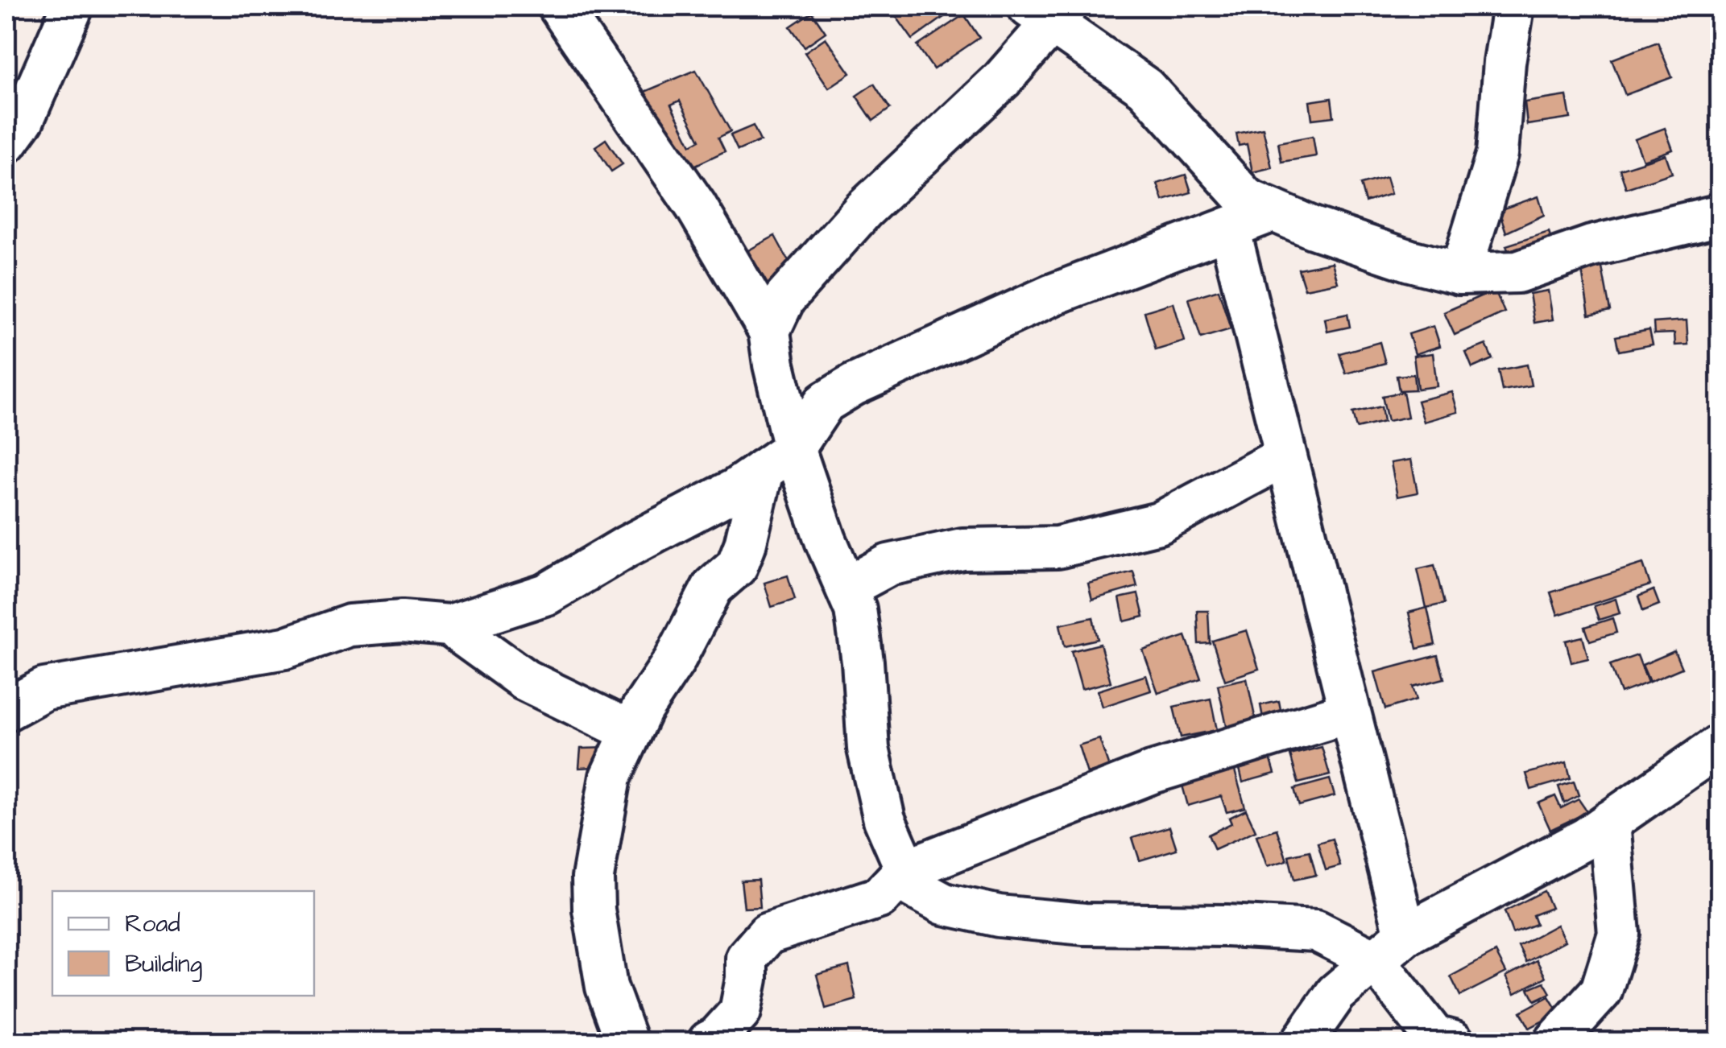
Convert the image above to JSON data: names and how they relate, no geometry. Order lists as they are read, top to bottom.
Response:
{
  "legend": ["Road", "Building"]
}
